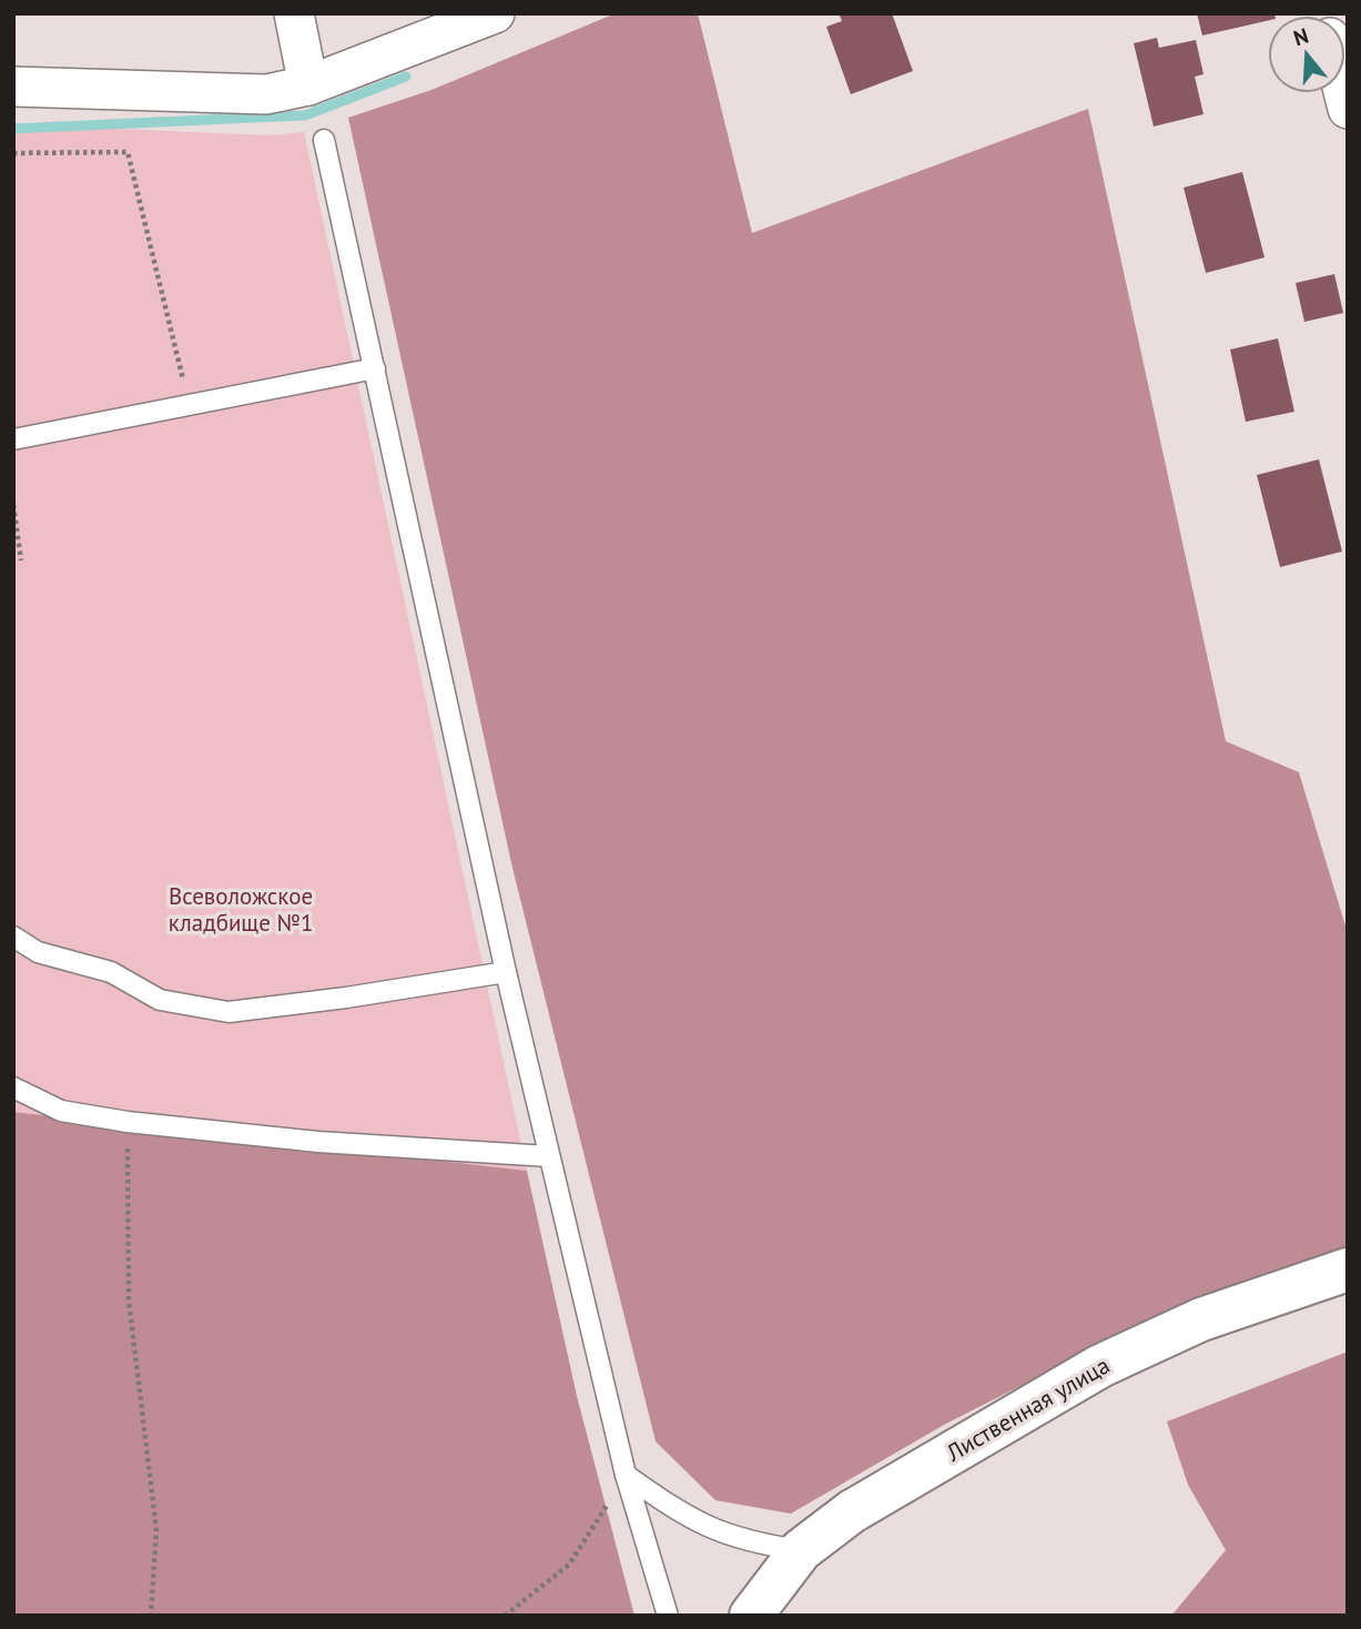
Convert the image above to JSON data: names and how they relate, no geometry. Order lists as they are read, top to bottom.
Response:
{
  "streets": {
    "street": ["Лиственная улица"]
  },
  "parks": ["Всеволожское кладбище №1"],
  "north": "top"
}
